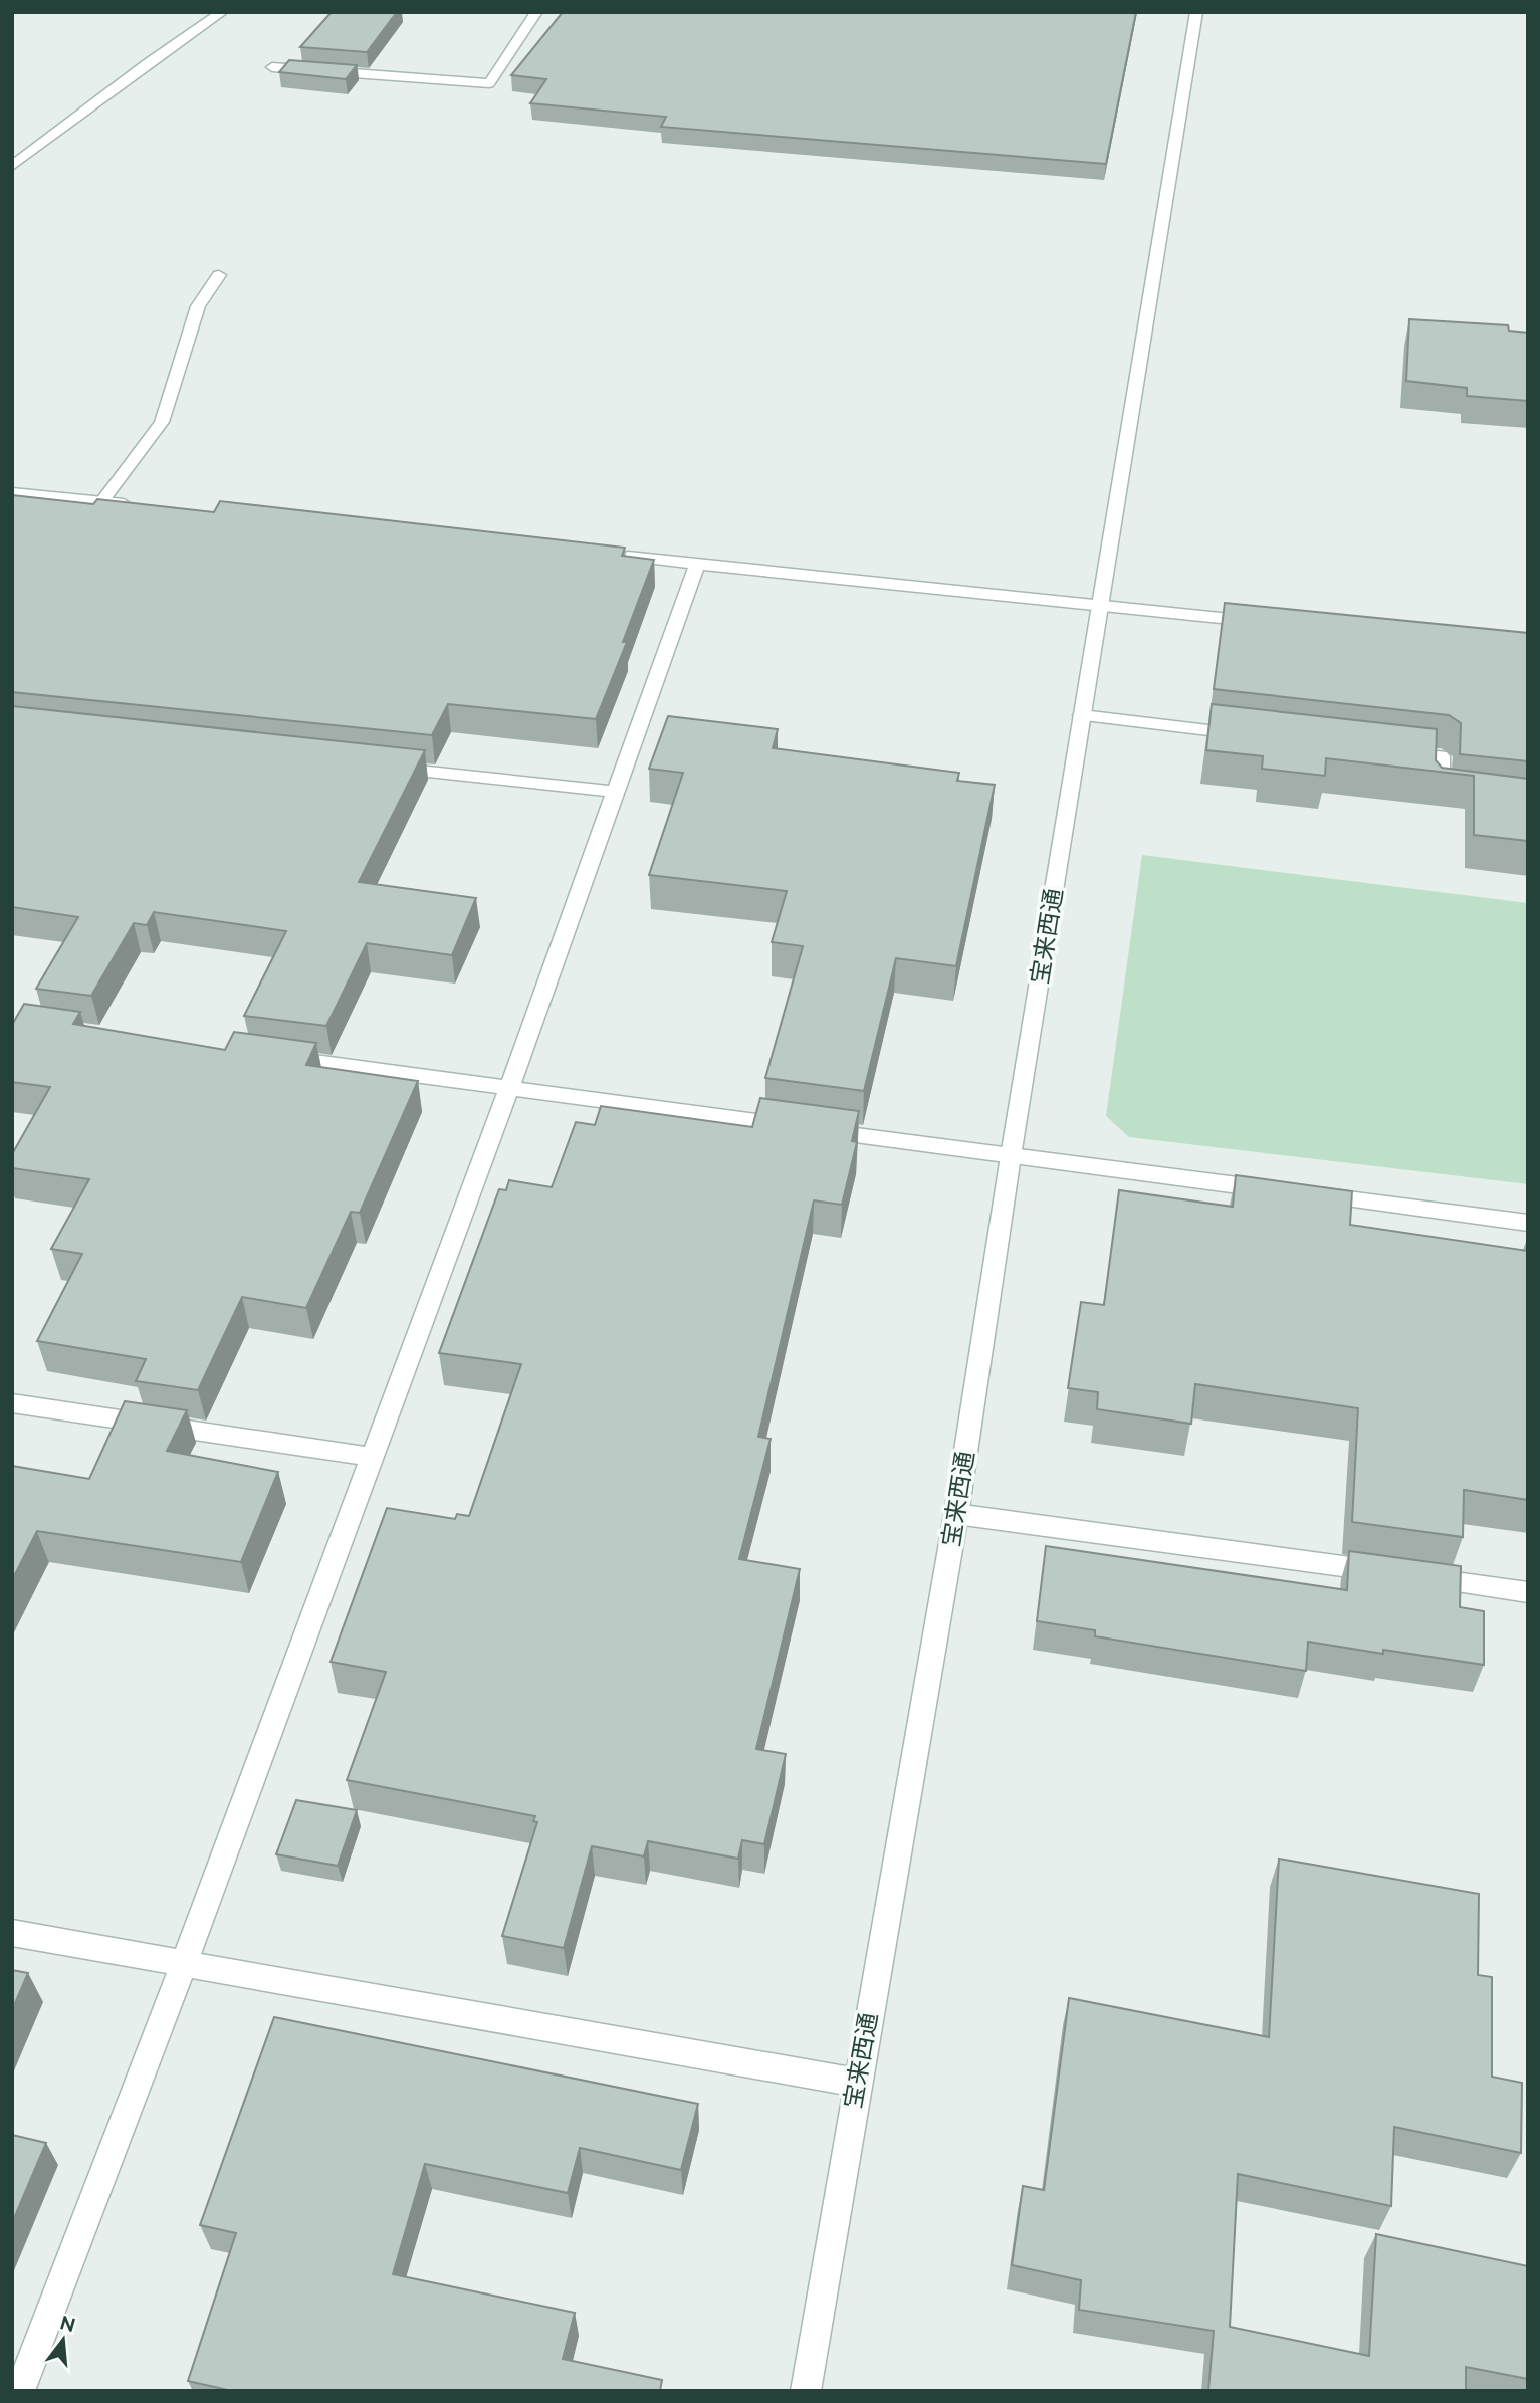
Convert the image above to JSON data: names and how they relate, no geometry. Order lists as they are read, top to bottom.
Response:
{
  "streets": {
    "street": ["宝来西通"]
  },
  "north": "top"
}
